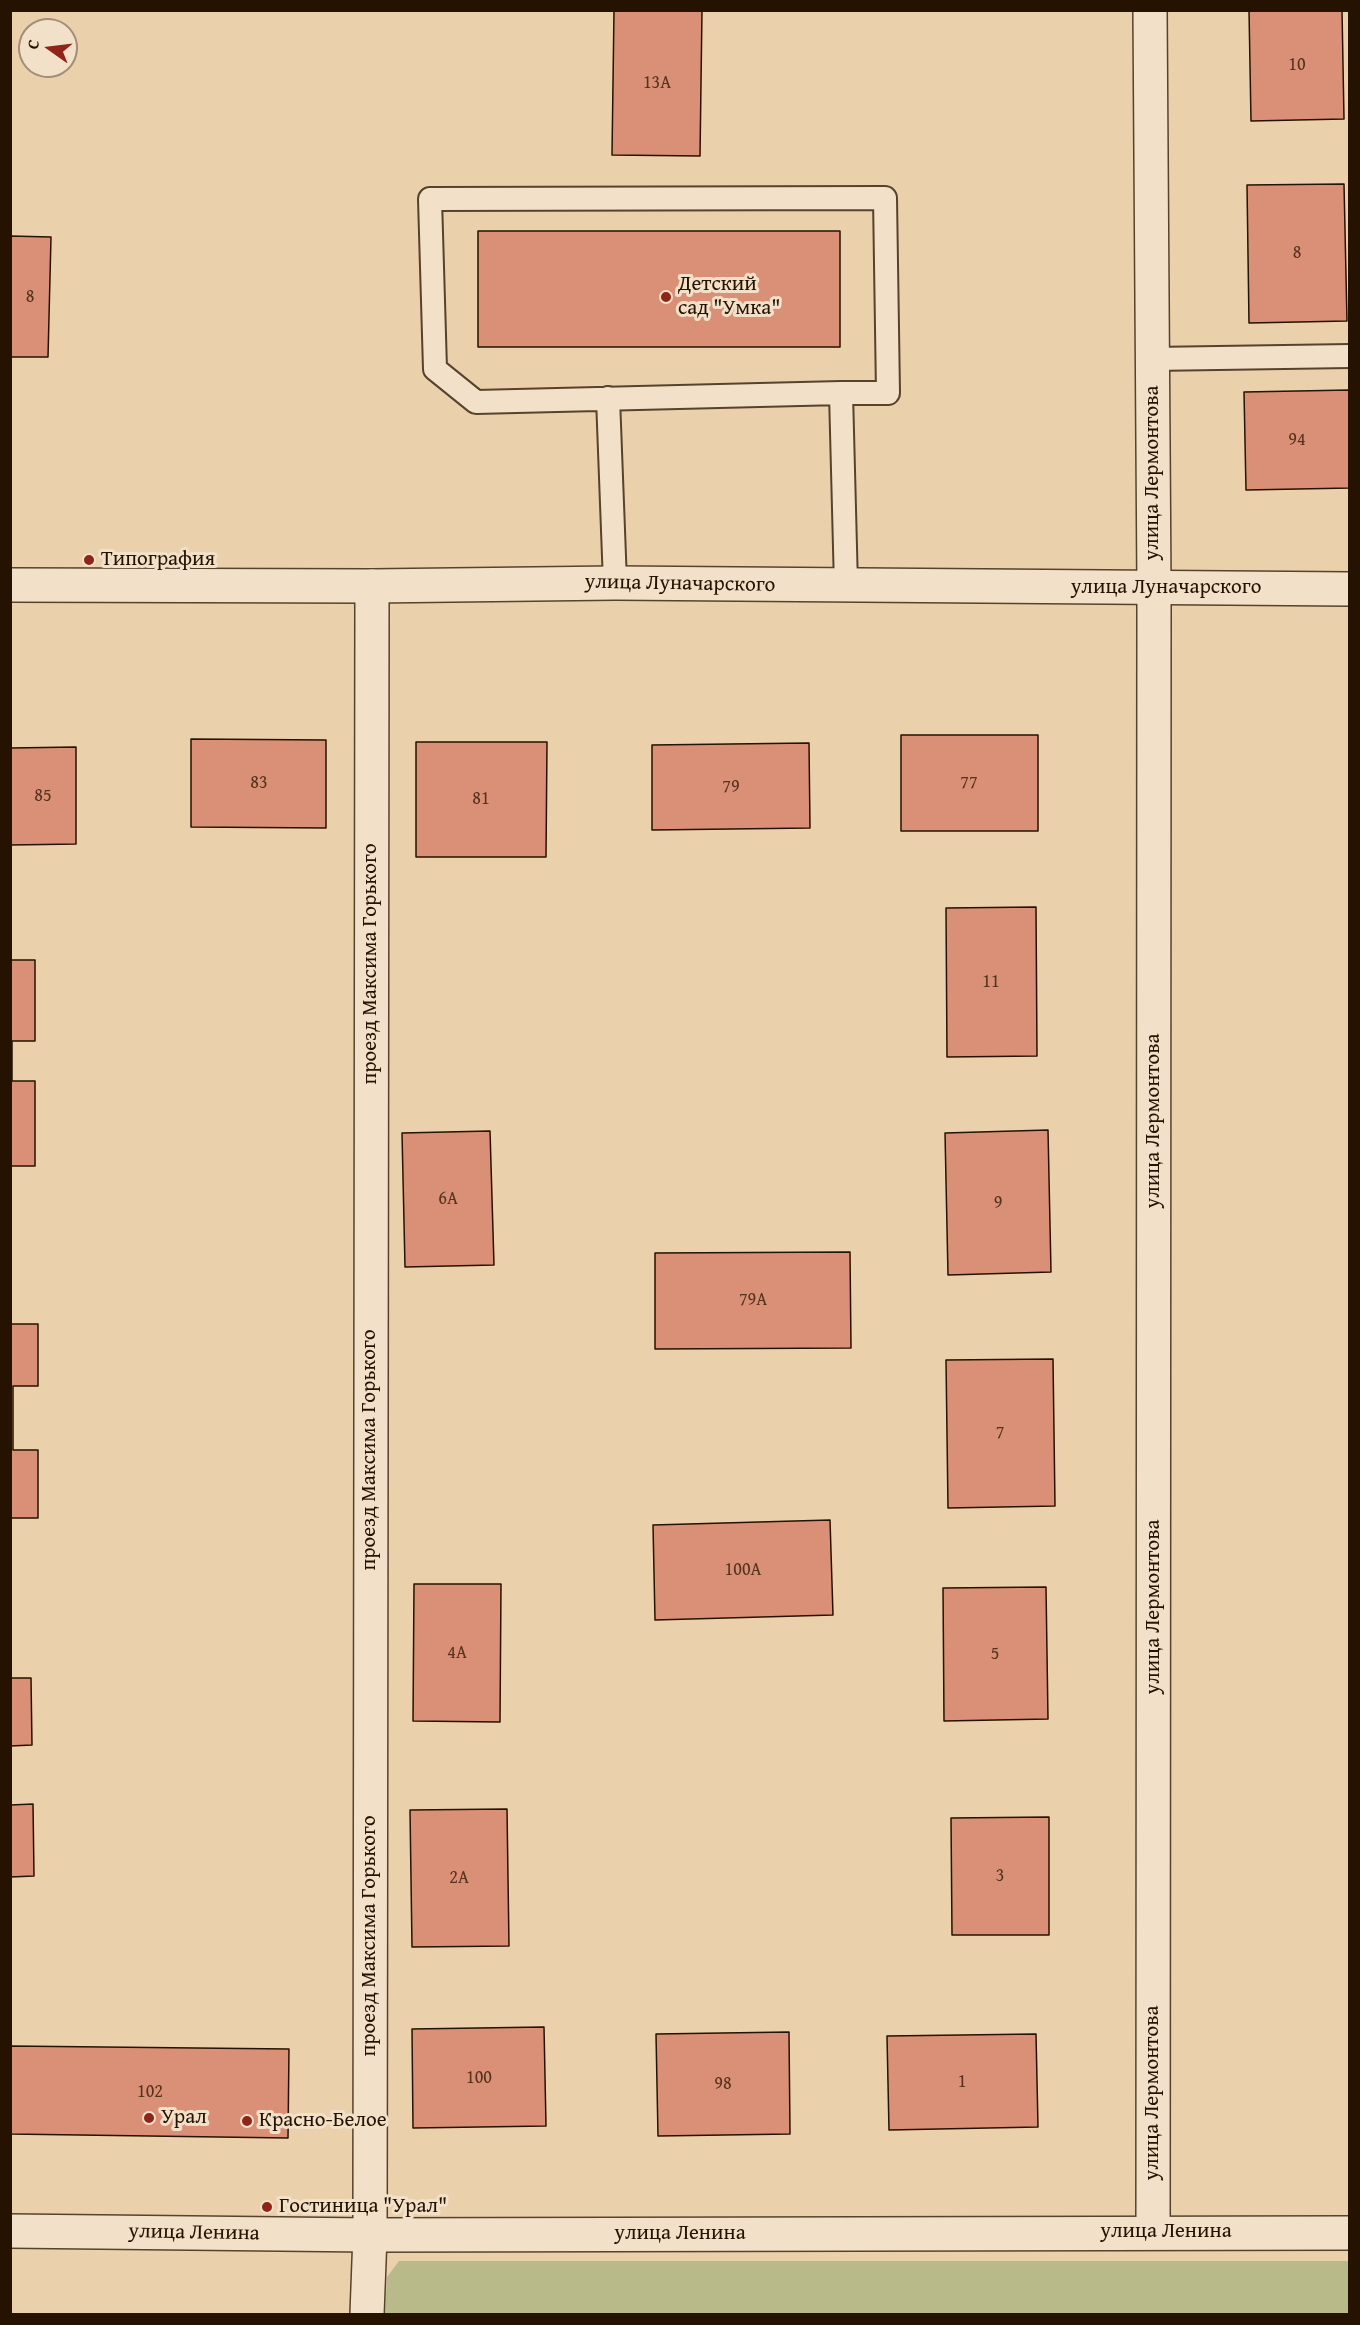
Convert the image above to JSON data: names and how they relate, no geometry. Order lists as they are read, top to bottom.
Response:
{
  "streets": {
    "street": [
      "улица Лермонтова",
      "улица Луначарского",
      "проезд Максима Горького",
      "улица Ленина"
    ]
  },
  "crossings": [
    ["улица Лермонтова", "улица Луначарского"],
    ["улица Лермонтова", "улица Ленина"],
    ["улица Луначарского", "проезд Максима Горького"],
    ["проезд Максима Горького", "улица Ленина"]
  ],
  "places": [
    "Детский сад \"Умка\"",
    "Типография",
    "Урал",
    "Красно-Белое",
    "Гостиница \"Урал\""
  ],
  "house_numbers": [
    "10",
    "13А",
    "8",
    "8",
    "94",
    "83",
    "77",
    "79",
    "85",
    "81",
    "11",
    "6А",
    "9",
    "79А",
    "7",
    "100А",
    "4А",
    "5",
    "3",
    "2А",
    "100",
    "1",
    "98",
    "102"
  ],
  "north": "left"
}
